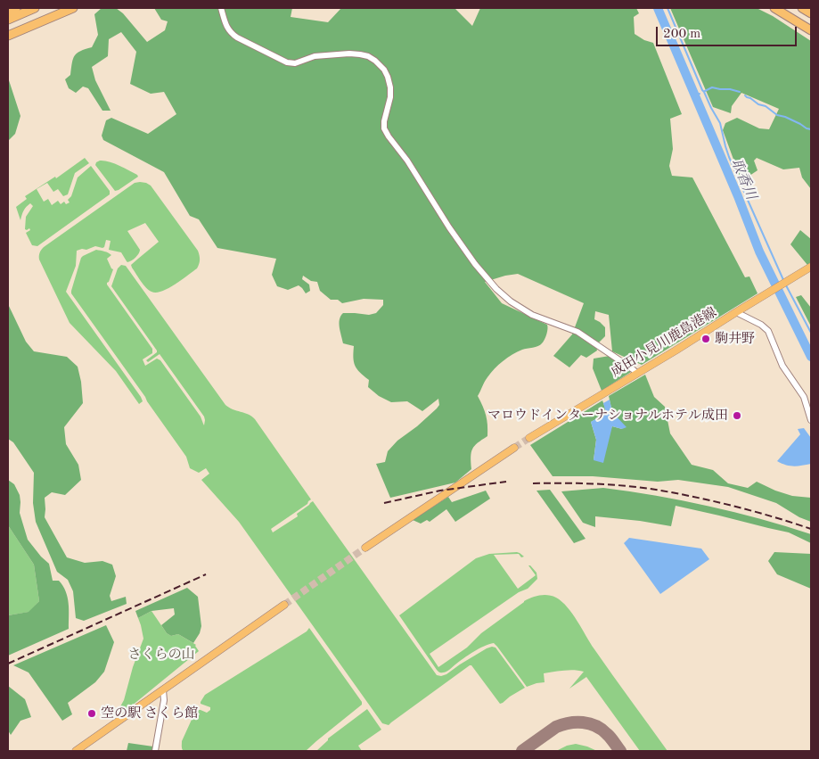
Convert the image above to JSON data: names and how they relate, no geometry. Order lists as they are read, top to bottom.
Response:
{
  "streets": {
    "main road": ["成田小見川鹿島港線"]
  },
  "water": ["取香川"],
  "parks": ["さくらの山"],
  "places": ["駒井野", "マロウドインターナショナルホテル成田", "空の駅 さくら館"],
  "scale_bar": "200 m"
}
